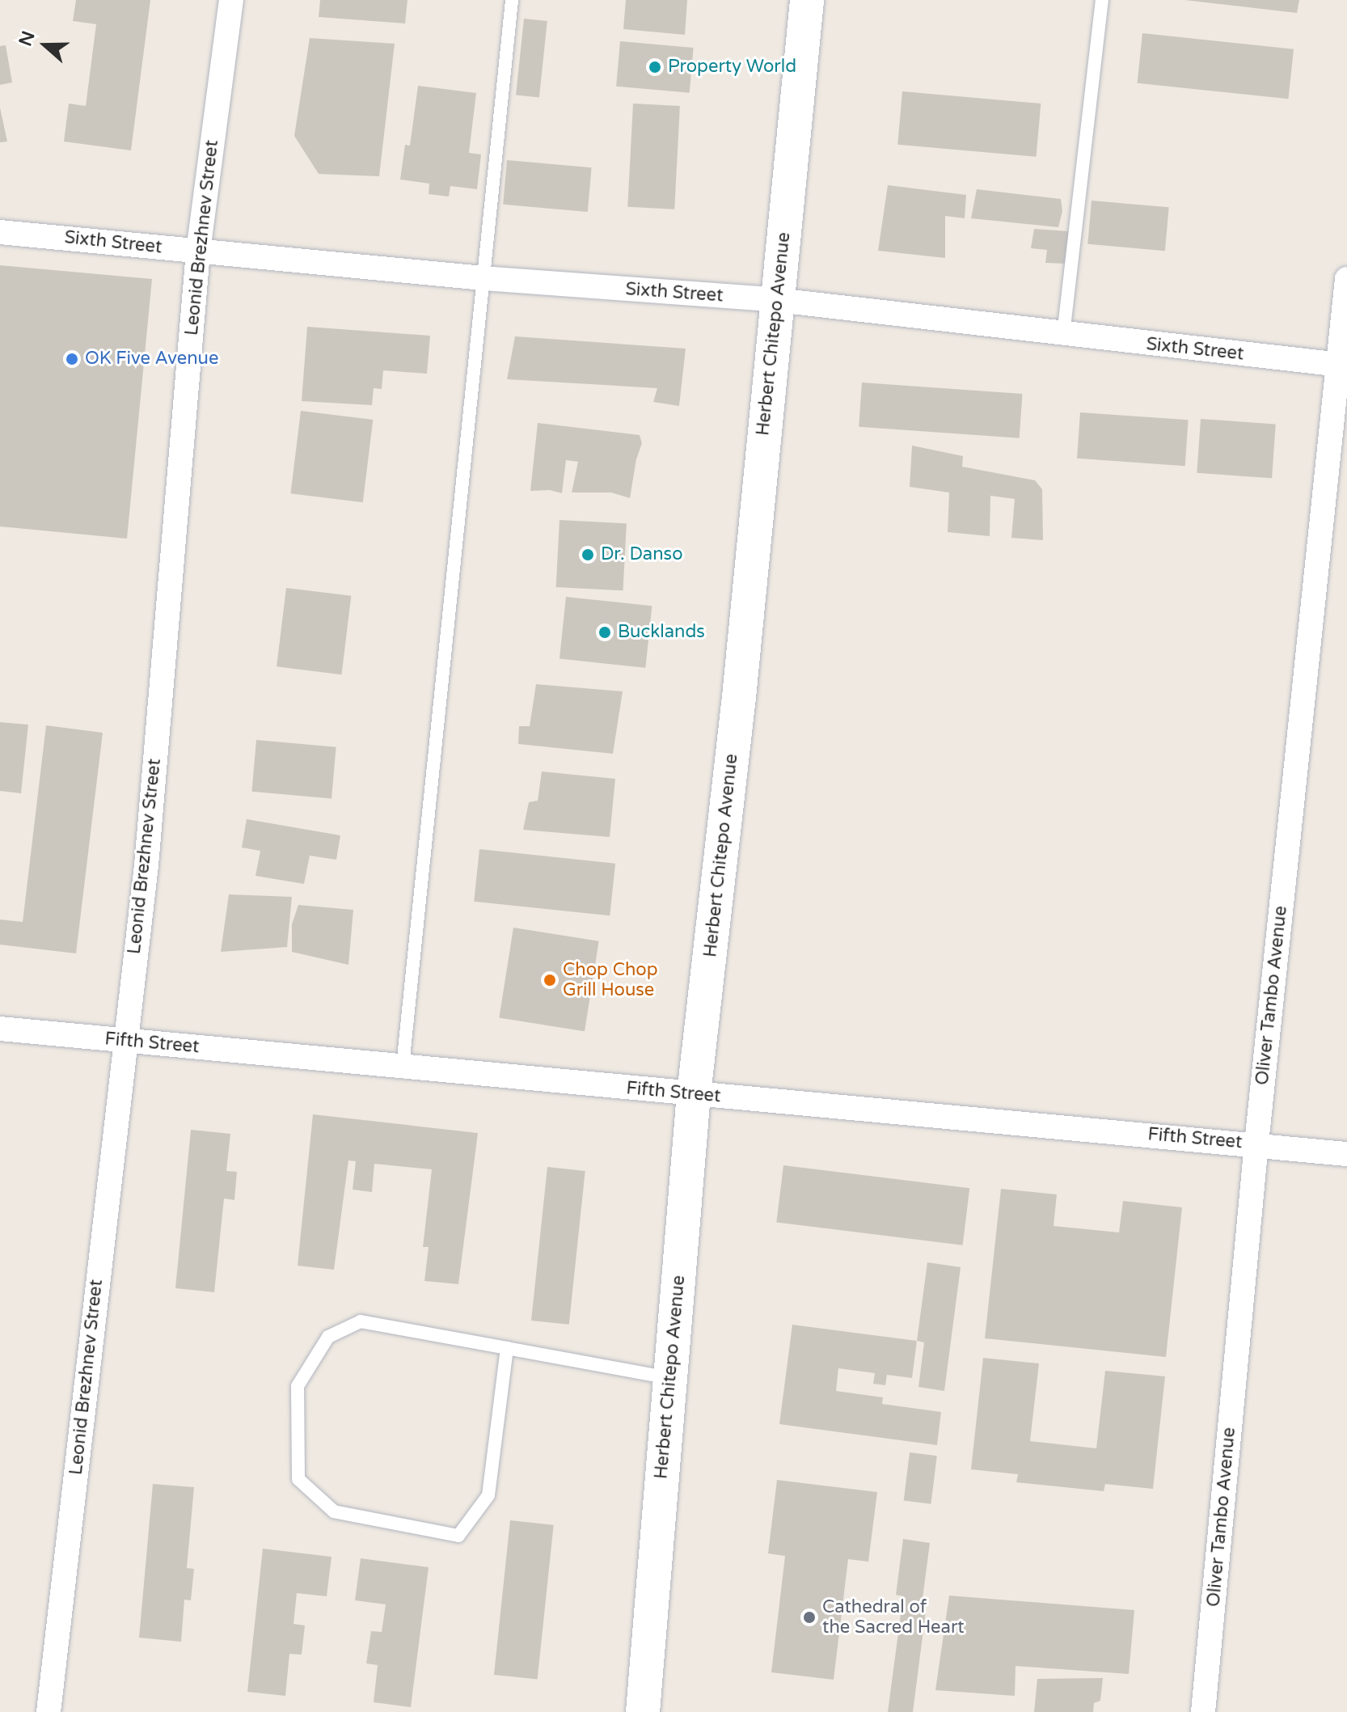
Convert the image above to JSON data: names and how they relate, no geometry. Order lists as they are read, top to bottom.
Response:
{
  "streets": {
    "main road": ["Herbert Chitepo Avenue"],
    "street": [
      "Leonid Brezhnev Street",
      "Sixth Street",
      "Oliver Tambo Avenue",
      "Fifth Street"
    ]
  },
  "crossings": [
    ["Leonid Brezhnev Street", "Sixth Street"],
    ["Leonid Brezhnev Street", "Fifth Street"],
    ["Sixth Street", "Herbert Chitepo Avenue"],
    ["Sixth Street", "Oliver Tambo Avenue"],
    ["Herbert Chitepo Avenue", "Fifth Street"],
    ["Oliver Tambo Avenue", "Fifth Street"]
  ],
  "places": [
    "Property World",
    "OK Five Avenue",
    "Dr. Danso",
    "Bucklands",
    "Chop Chop Grill House",
    "Cathedral of the Sacred Heart"
  ],
  "north": "left"
}
